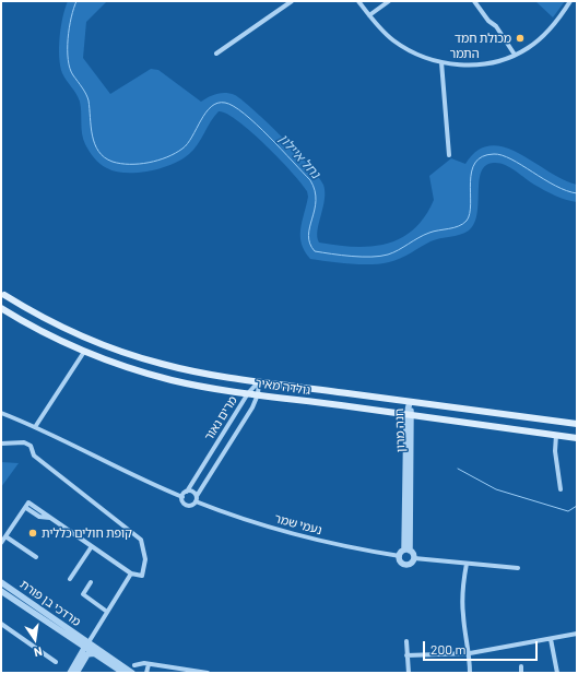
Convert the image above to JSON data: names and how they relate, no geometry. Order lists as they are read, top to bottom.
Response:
{
  "streets": {
    "main road": ["גולדה מאיר"],
    "street": [
      "התמר",
      "מרים נאור",
      "חנה מרון",
      "נעמי שמר",
      "מרדכי בן פורת"
    ]
  },
  "crossings": [
    ["גולדה מאיר", "מרים נאור"],
    ["גולדה מאיר", "חנה מרון"],
    ["מרים נאור", "נעמי שמר"],
    ["חנה מרון", "נעמי שמר"]
  ],
  "water": ["נחל איילון"],
  "places": ["מכולת חמד", "קופת חולים כללית"],
  "scale_bar": "200 m",
  "north": "bottom"
}
